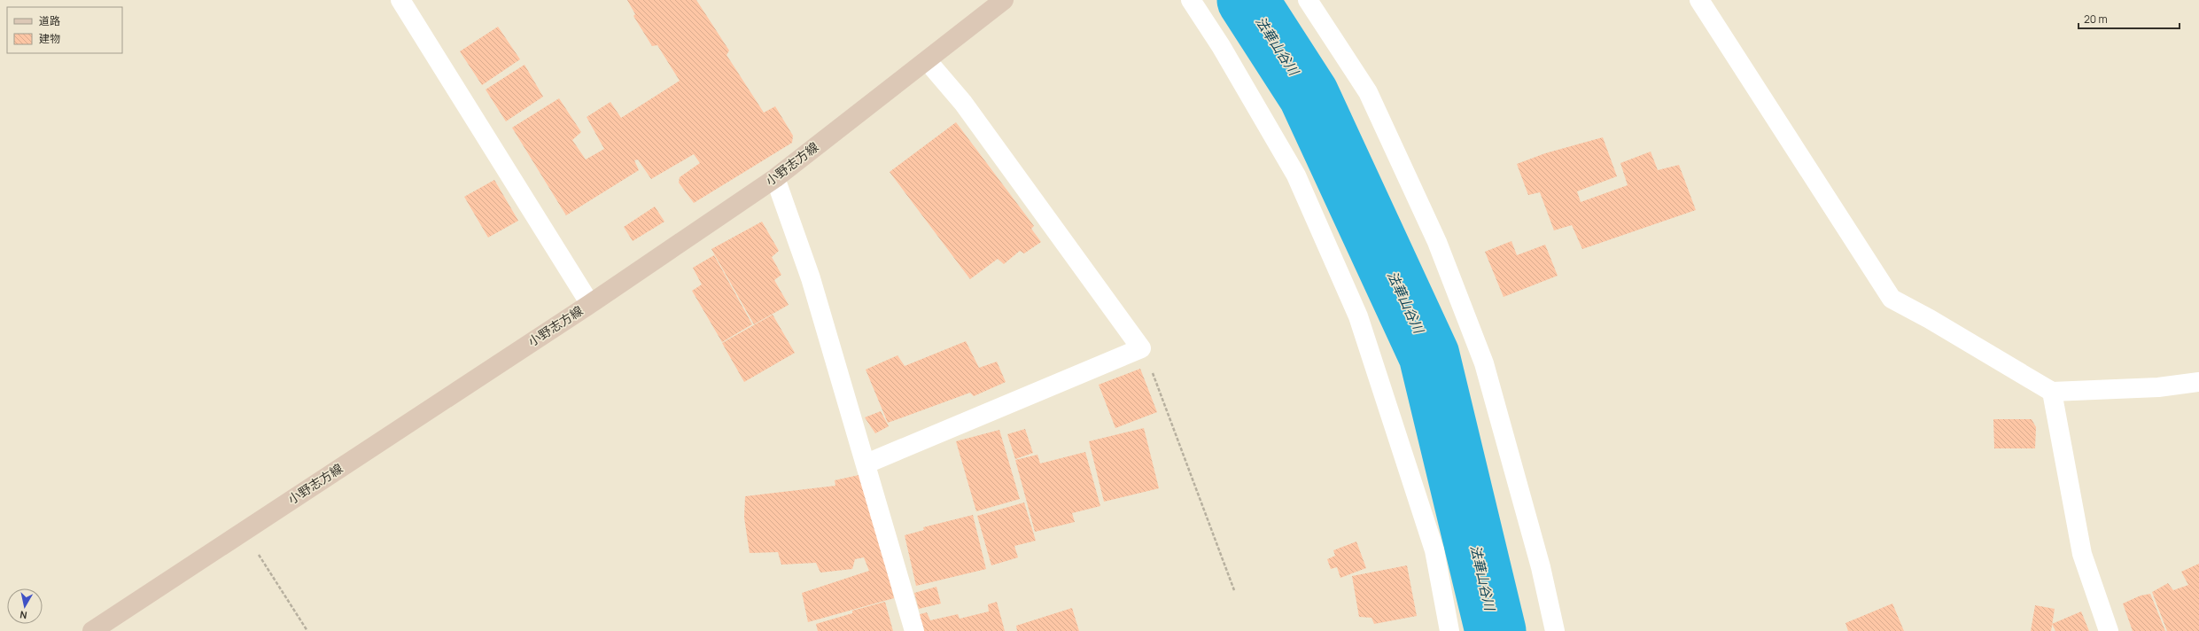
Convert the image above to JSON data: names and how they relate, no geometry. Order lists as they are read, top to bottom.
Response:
{
  "streets": {
    "main road": ["小野志方線"]
  },
  "water": ["法華山谷川"],
  "legend": ["道路", "建物"],
  "scale_bar": "20 m",
  "north": "bottom"
}
